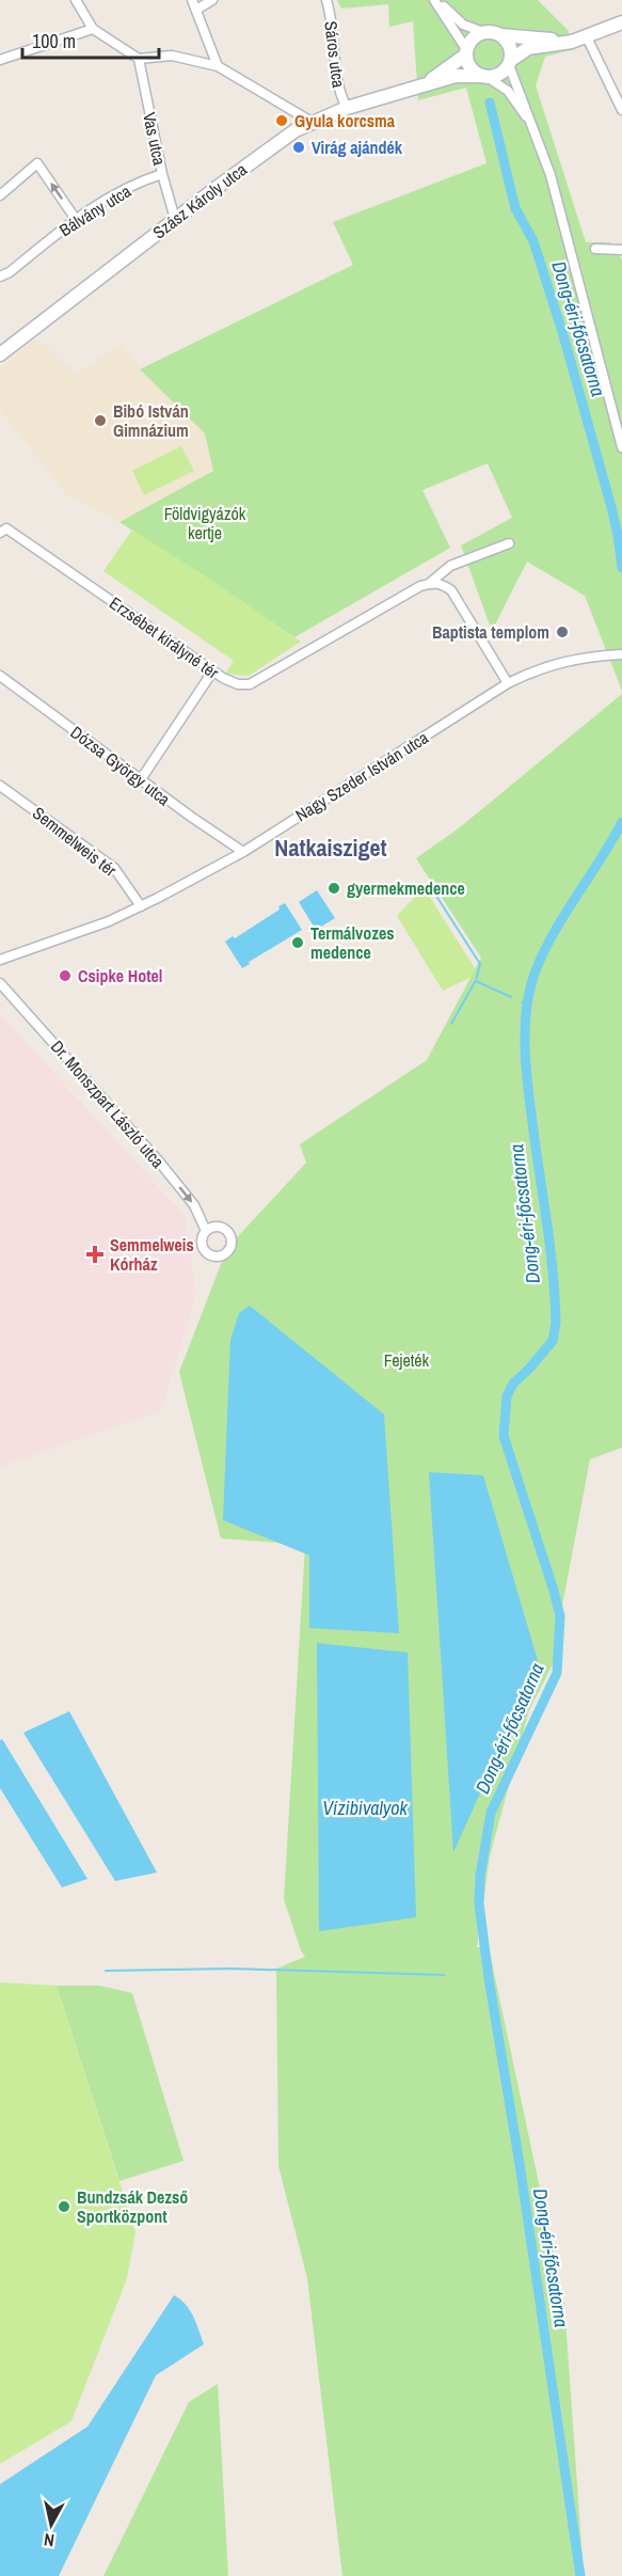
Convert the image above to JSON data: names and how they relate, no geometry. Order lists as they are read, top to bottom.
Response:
{
  "streets": {
    "main road": ["Szász Károly utca"],
    "street": [
      "Sáros utca",
      "Vas utca",
      "Bálvány utca",
      "Erzsébet királyné tér",
      "Dózsa György utca",
      "Nagy Szeder István utca",
      "Semmelweis tér",
      "Dr. Monszpart László utca"
    ]
  },
  "crossings": [
    ["Sáros utca", "Szász Károly utca"],
    ["Vas utca", "Szász Károly utca"],
    ["Vas utca", "Bálvány utca"],
    ["Dózsa György utca", "Nagy Szeder István utca"],
    ["Nagy Szeder István utca", "Semmelweis tér"]
  ],
  "one_way": ["Dr. Monszpart László utca"],
  "districts": ["Natkaisziget"],
  "water": ["Dong-éri-főcsatorna", "Vízibivalyok"],
  "parks": ["Földvigyázók kertje", "Fejeték"],
  "places": {
    "other": [
      "Gyula korcsma",
      "Virág ajándék",
      "Bibó István Gimnázium",
      "Baptista templom",
      "gyermekmedence",
      "Termálvozes medence",
      "Csipke Hotel",
      "Bundzsák Dezső Sportközpont"
    ],
    "health": ["Semmelweis Kórház"]
  },
  "scale_bar": "100 m",
  "north": "bottom"
}
